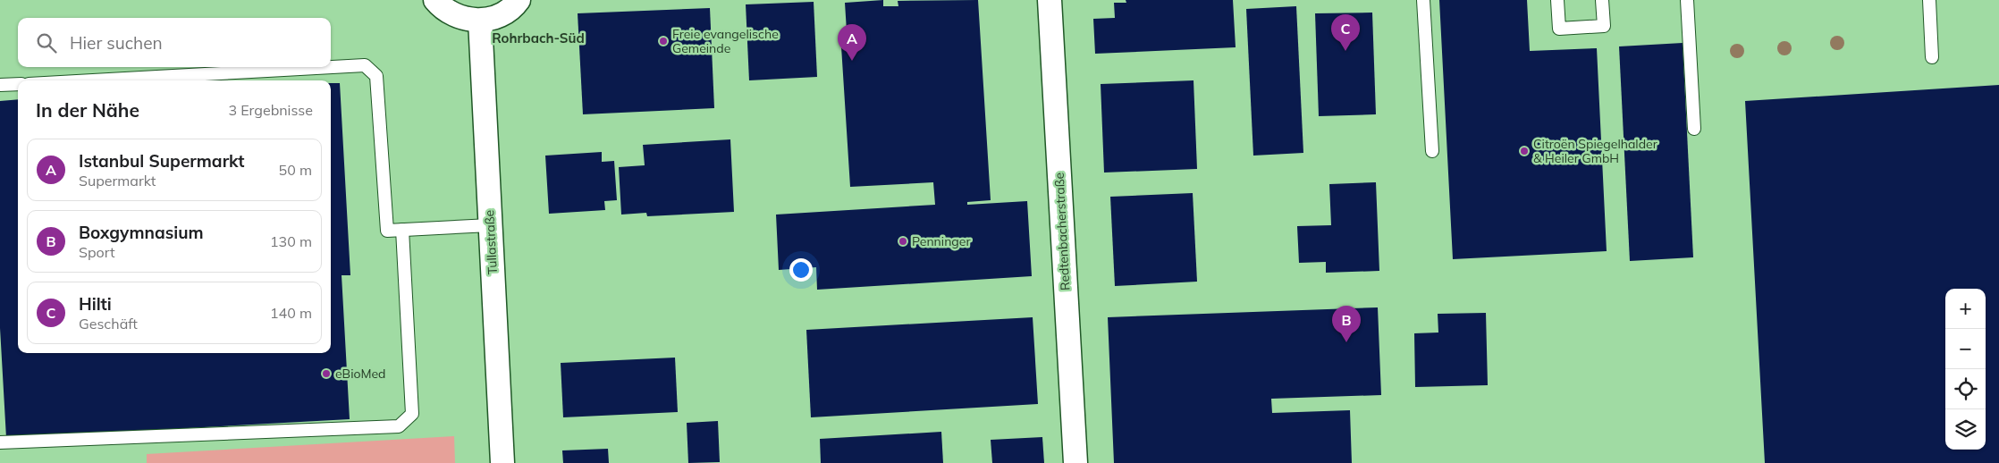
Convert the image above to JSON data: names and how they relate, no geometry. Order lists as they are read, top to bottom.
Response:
{
  "streets": {
    "street": ["Redtenbacherstraße", "Tullastraße"]
  },
  "districts": ["Rohrbach-Süd"],
  "places": [
    "Freie evangelische Gemeinde",
    "Citroën Spiegelhalder & Heiler GmbH",
    "Penninger",
    "eBioMed"
  ],
  "page": {
    "pins": ["C", "A", "B"],
    "search": "Hier suchen",
    "heading": ["In der Nähe", "3 Ergebnisse"],
    "list": [
      {
        "mark": "A",
        "name": "Istanbul Supermarkt",
        "note": "Supermarkt",
        "value": "50 m"
      },
      {
        "mark": "B",
        "name": "Boxgymnasium",
        "note": "Sport",
        "value": "130 m"
      },
      {
        "mark": "C",
        "name": "Hilti",
        "note": "Geschäft",
        "value": "140 m"
      }
    ],
    "map_buttons": ["+", "−"]
  }
}
